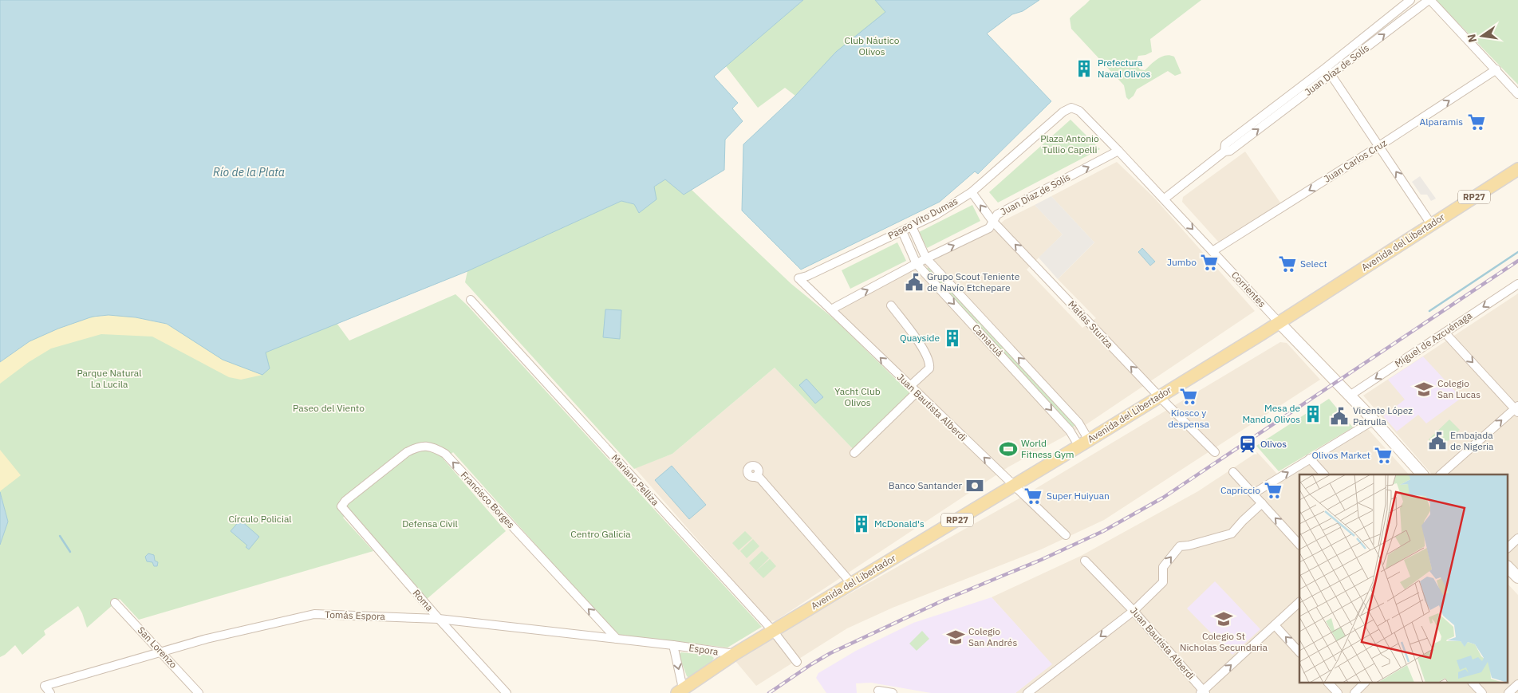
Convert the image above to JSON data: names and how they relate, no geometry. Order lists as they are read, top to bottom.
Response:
{
  "streets": {
    "main road": ["RP27", "Avenida del Libertador"],
    "street": [
      "Juan Díaz de Solís",
      "Juan Carlos Cruz",
      "Paseo Vito Dumas",
      "Corrientes",
      "Matías Sturiza",
      "Miguel de Azcuénaga",
      "Camacuá",
      "Juan Bautista Alberdi",
      "Mariano Pelliza",
      "Francisco Borges",
      "Roma",
      "Tomás Espora",
      "San Lorenzo",
      "Espora"
    ]
  },
  "crossings": [
    ["Juan Díaz de Solís", "Corrientes"],
    ["Juan Díaz de Solís", "Matías Sturiza"],
    ["Juan Díaz de Solís", "Camacuá"],
    ["Juan Díaz de Solís", "Juan Bautista Alberdi"],
    ["Juan Carlos Cruz", "Corrientes"],
    ["Paseo Vito Dumas", "Corrientes"],
    ["Paseo Vito Dumas", "Matías Sturiza"],
    ["Paseo Vito Dumas", "Camacuá"],
    ["Paseo Vito Dumas", "Juan Bautista Alberdi"],
    ["Avenida del Libertador", "Corrientes"],
    ["Avenida del Libertador", "Matías Sturiza"],
    ["Avenida del Libertador", "Camacuá"],
    ["Avenida del Libertador", "Juan Bautista Alberdi"],
    ["Avenida del Libertador", "Mariano Pelliza"],
    ["Avenida del Libertador", "Espora"],
    ["Corrientes", "Miguel de Azcuénaga"],
    ["Francisco Borges", "Roma"],
    ["Francisco Borges", "Tomás Espora"],
    ["Roma", "Tomás Espora"],
    ["Tomás Espora", "San Lorenzo"],
    ["Tomás Espora", "Espora"]
  ],
  "one_way": [
    "Matías Sturiza",
    "Miguel de Azcuénaga",
    "Juan Bautista Alberdi",
    "Francisco Borges"
  ],
  "water": ["Río de la Plata"],
  "parks": [
    "Club Náutico Olivos",
    "Plaza Antonio Tullio Capelli",
    "Parque Natural La Lucila",
    "Yacht Club Olivos",
    "Paseo del Viento",
    "Círculo Policial",
    "Defensa Civil",
    "Centro Galicia"
  ],
  "places": {
    "building": [
      "Prefectura Naval Olivos",
      "Quayside",
      "Mesa de Mando Olivos",
      "McDonald's"
    ],
    "supermarket": [
      "Alparamis",
      "Jumbo",
      "Select",
      "Kiosco y despensa",
      "Olivos Market",
      "Capriccio",
      "Super Huiyuan"
    ],
    "public building": ["Grupo Scout Teniente de Navío Etchepare", "Vicente López Patrulla", "Embajada de Nigeria"],
    "school or university": ["Colegio San Lucas", "Colegio St Nicholas Secundaria", "Colegio San Andrés"],
    "station": ["Olivos"],
    "sports": ["World Fitness Gym"],
    "bank": ["Banco Santander"]
  },
  "north": "left"
}
